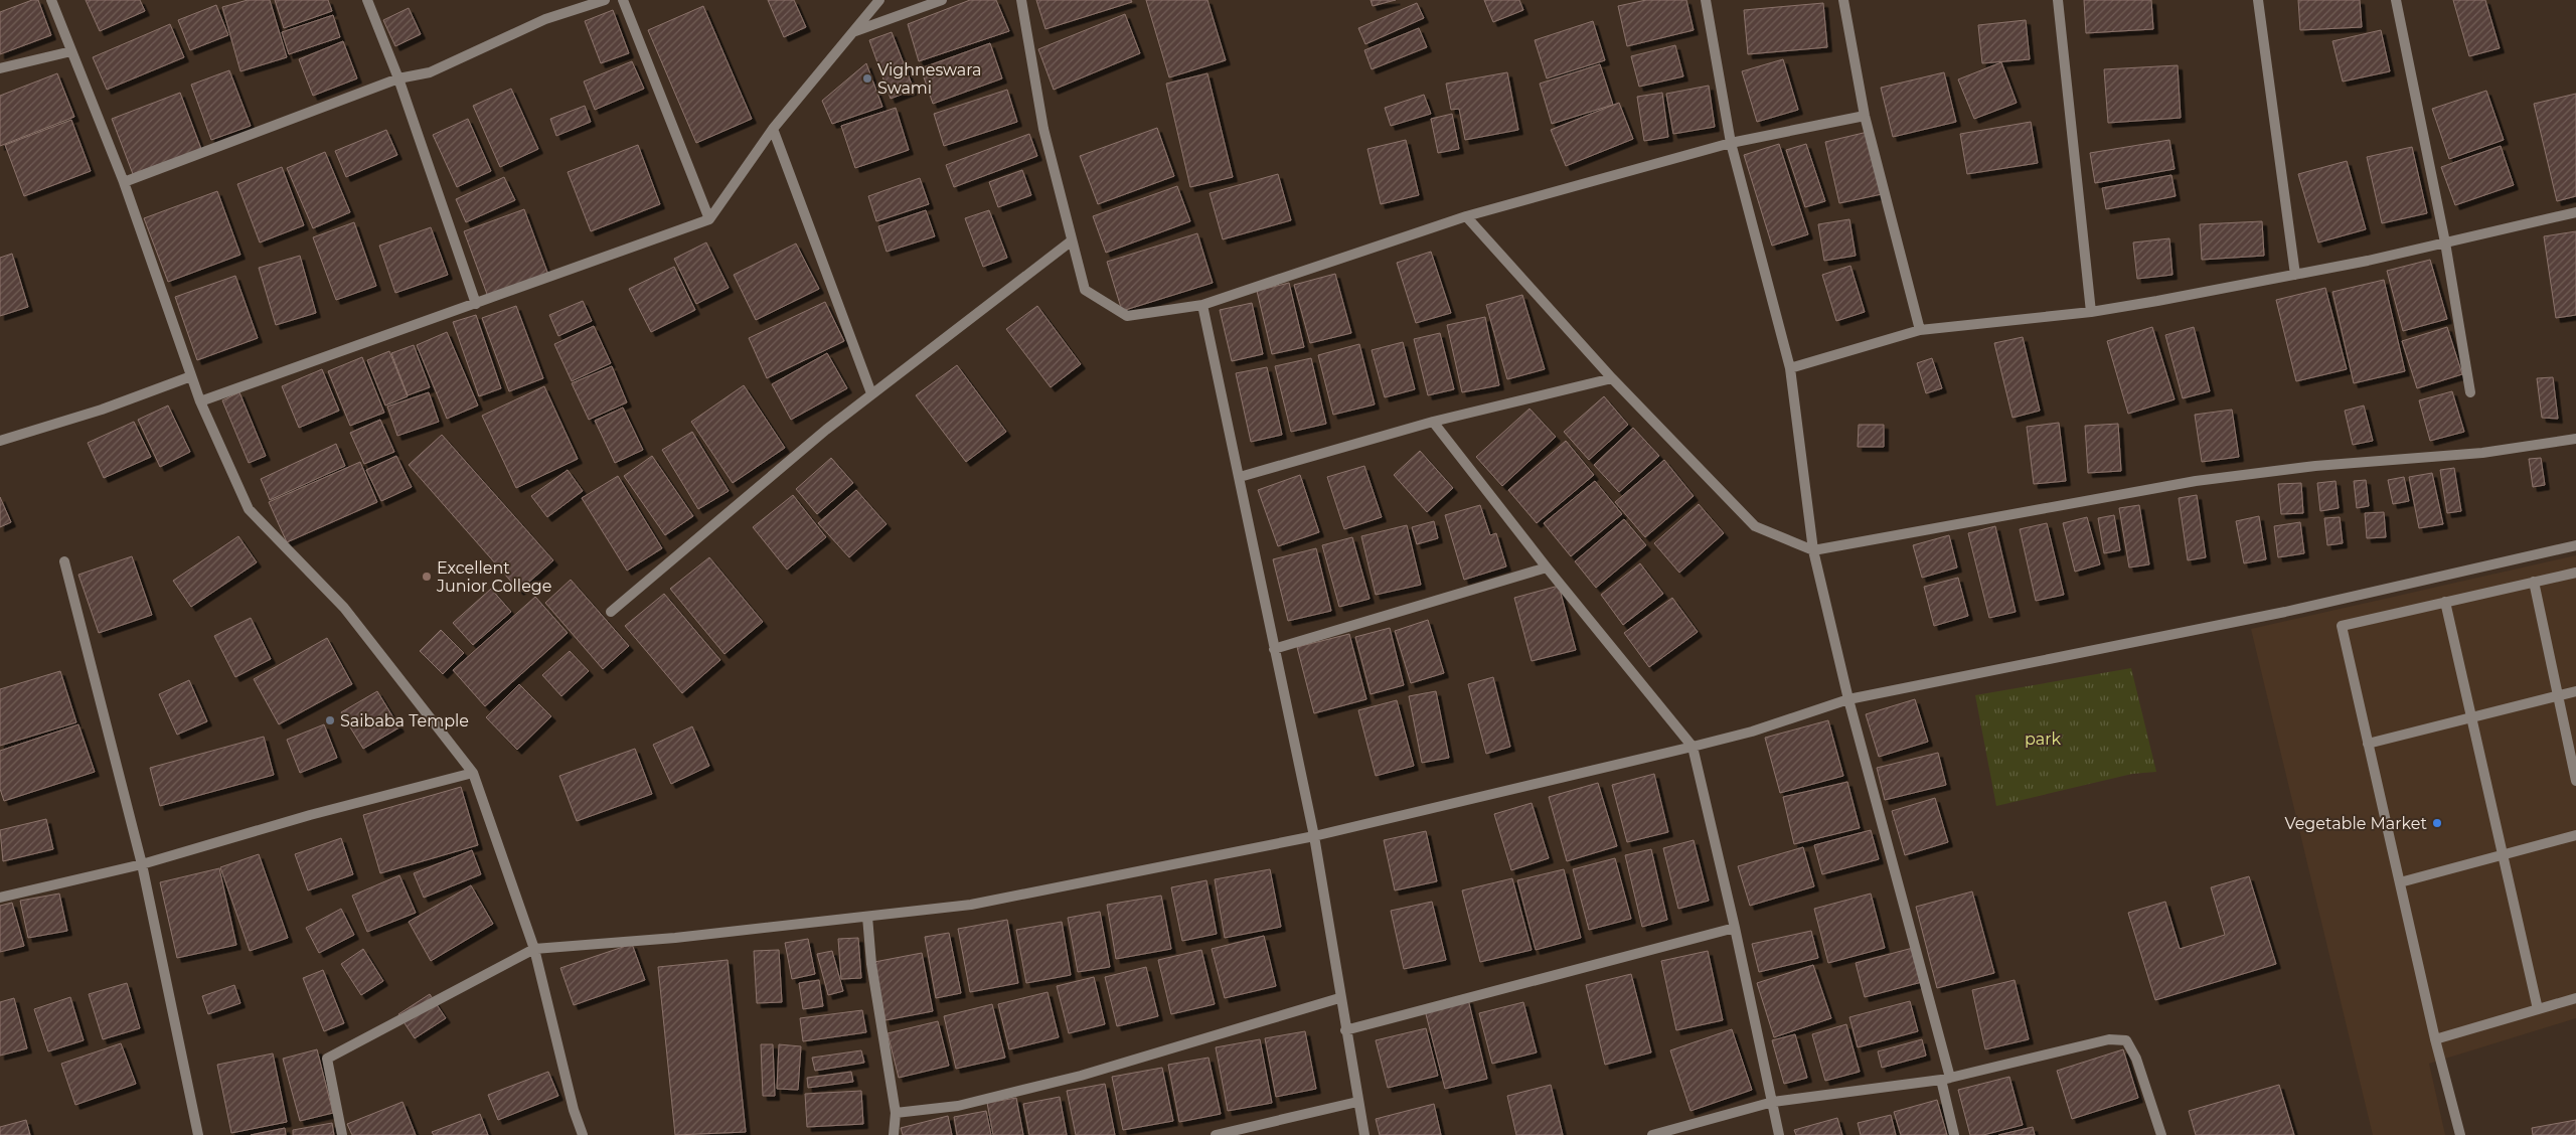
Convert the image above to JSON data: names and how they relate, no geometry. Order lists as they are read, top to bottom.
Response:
{
  "parks": ["park"],
  "places": [
    "Vighneswara Swami",
    "Excellent Junior College",
    "Saibaba Temple",
    "Vegetable Market"
  ]
}
